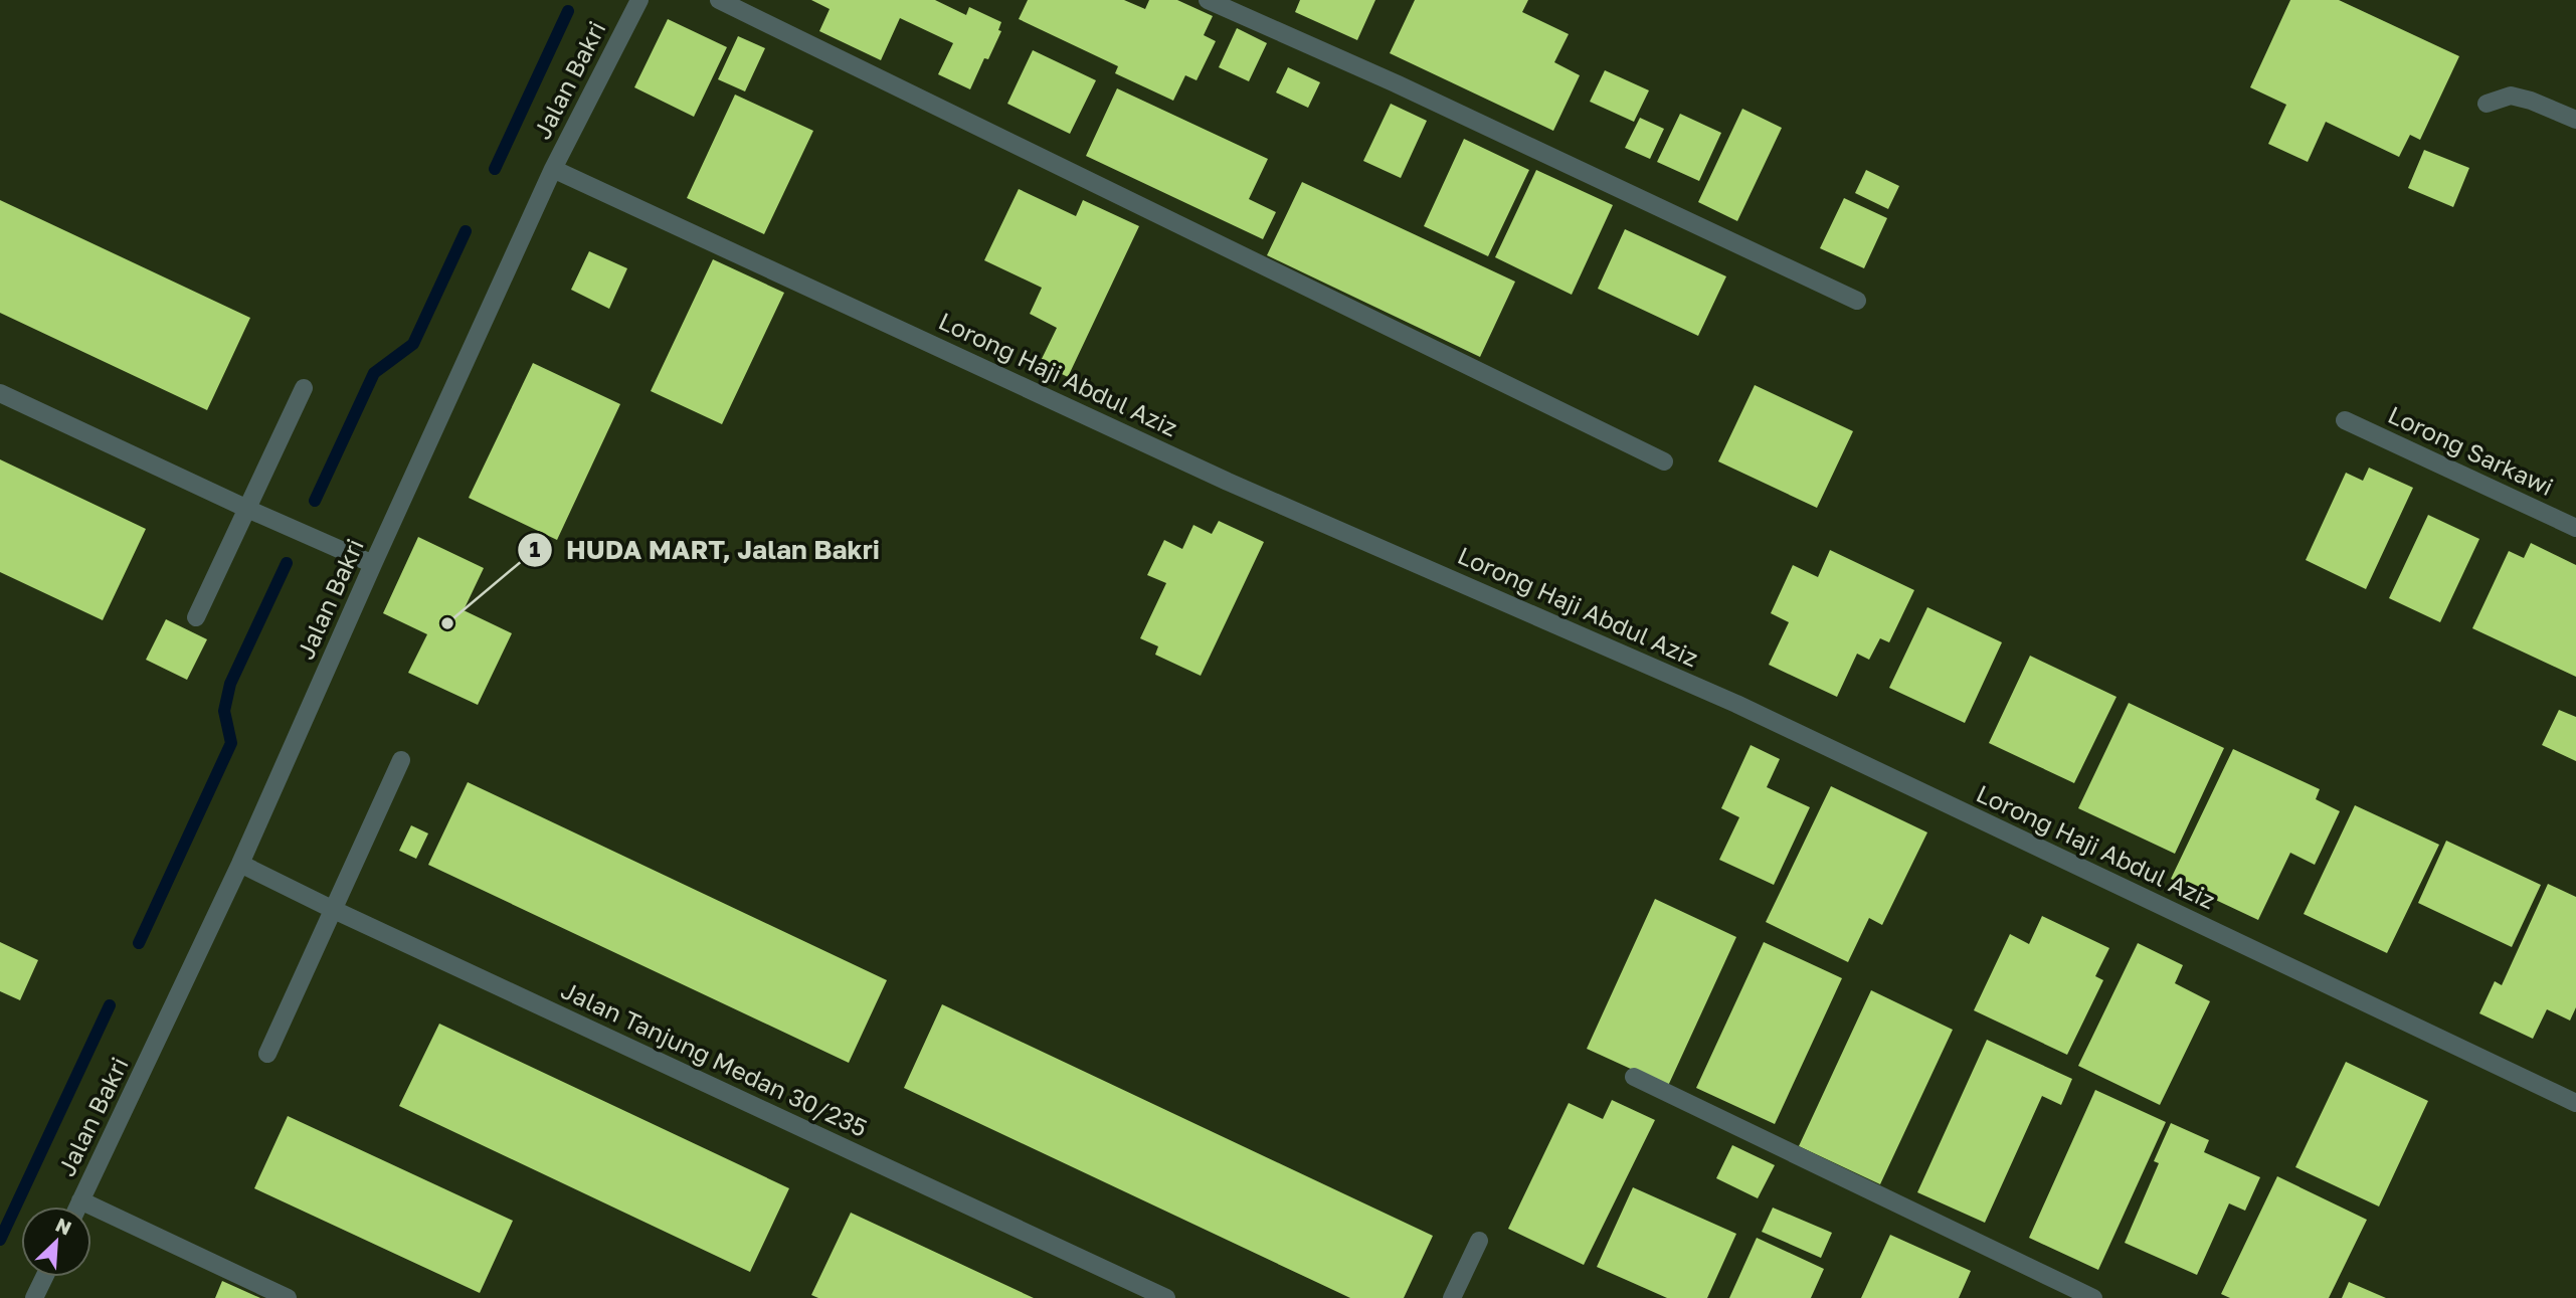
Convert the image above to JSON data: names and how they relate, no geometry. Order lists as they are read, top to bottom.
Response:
{
  "streets": {
    "street": [
      "Jalan Bakri",
      "Lorong Haji Abdul Aziz",
      "Lorong Sarkawi",
      "Jalan Tanjung Medan 30/235"
    ]
  },
  "crossings": [
    ["Jalan Bakri", "Lorong Haji Abdul Aziz"],
    ["Jalan Bakri", "Jalan Tanjung Medan 30/235"]
  ],
  "places": ["HUDA MART, Jalan Bakri"],
  "north": "top right"
}
